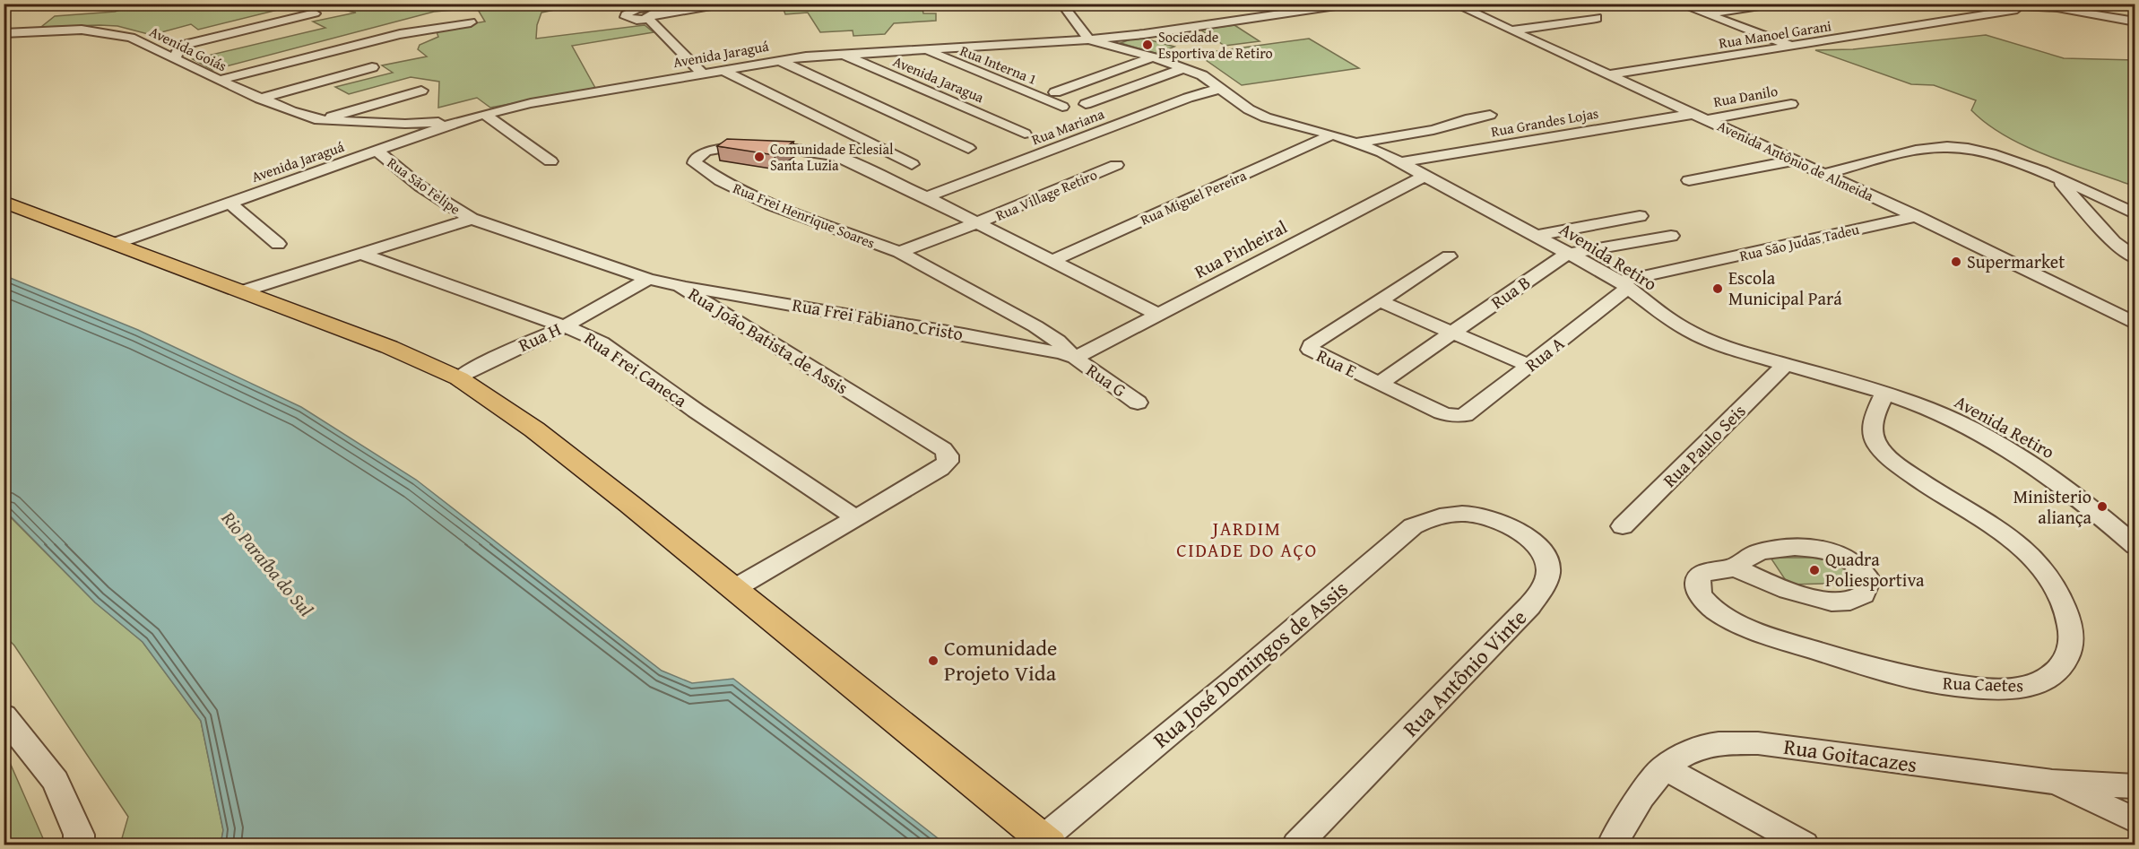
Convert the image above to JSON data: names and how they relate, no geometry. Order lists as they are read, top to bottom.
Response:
{
  "streets": {
    "street": [
      "Rua Manoel Garani",
      "Avenida Goiás",
      "Avenida Jaraguá",
      "Rua Interna 1",
      "Avenida Jaragua",
      "Rua Danilo",
      "Rua Grandes Lojas",
      "Rua Mariana",
      "Avenida Antônio de Almeida",
      "Rua São Felipe",
      "Rua Village Retiro",
      "Rua Miguel Pereira",
      "Rua Frei Henrique Soares",
      "Rua São Judas Tadeu",
      "Rua Pinheiral",
      "Avenida Retiro",
      "Rua B",
      "Rua Frei Fabiano Cristo",
      "Rua H",
      "Rua João Batista de Assis",
      "Rua A",
      "Rua E",
      "Rua Frei Caneca",
      "Rua G",
      "Rua Paulo Seis",
      "Rua José Domingos de Assis",
      "Rua Antônio Vinte",
      "Rua Caetes",
      "Rua Goitacazes"
    ]
  },
  "crossings": [
    ["Rua Manoel Garani", "Avenida Antônio de Almeida"],
    ["Avenida Goiás", "Avenida Jaraguá"],
    ["Avenida Jaraguá", "Rua Interna 1"],
    ["Avenida Jaraguá", "Avenida Jaragua"],
    ["Avenida Jaraguá", "Rua São Felipe"],
    ["Avenida Jaraguá", "Avenida Retiro"],
    ["Rua Danilo", "Avenida Antônio de Almeida"],
    ["Rua Grandes Lojas", "Avenida Antônio de Almeida"],
    ["Rua Grandes Lojas", "Avenida Retiro"],
    ["Rua Mariana", "Rua Frei Henrique Soares"],
    ["Rua Mariana", "Avenida Retiro"],
    ["Avenida Antônio de Almeida", "Rua São Judas Tadeu"],
    ["Rua São Felipe", "Rua João Batista de Assis"],
    ["Rua Village Retiro", "Rua Frei Henrique Soares"],
    ["Rua Miguel Pereira", "Rua Frei Henrique Soares"],
    ["Rua Miguel Pereira", "Avenida Retiro"],
    ["Rua Frei Henrique Soares", "Rua Pinheiral"],
    ["Rua Frei Henrique Soares", "Rua Frei Fabiano Cristo"],
    ["Rua Frei Henrique Soares", "Rua G"],
    ["Rua São Judas Tadeu", "Avenida Retiro"],
    ["Rua São Judas Tadeu", "Rua A"],
    ["Rua Pinheiral", "Avenida Retiro"],
    ["Rua Pinheiral", "Rua Frei Fabiano Cristo"],
    ["Rua Pinheiral", "Rua G"],
    ["Avenida Retiro", "Rua B"],
    ["Avenida Retiro", "Rua A"],
    ["Avenida Retiro", "Rua Paulo Seis"],
    ["Avenida Retiro", "Rua Caetes"],
    ["Rua B", "Rua E"],
    ["Rua Frei Fabiano Cristo", "Rua João Batista de Assis"],
    ["Rua Frei Fabiano Cristo", "Rua G"],
    ["Rua H", "Rua João Batista de Assis"],
    ["Rua H", "Rua Frei Caneca"],
    ["Rua João Batista de Assis", "Rua Frei Caneca"],
    ["Rua A", "Rua E"],
    ["Rua José Domingos de Assis", "Rua Antônio Vinte"]
  ],
  "districts": ["JARDIM CIDADE DO AÇO"],
  "water": ["Rio Paraíba do Sul"],
  "places": [
    "Sociedade Esportiva de Retiro",
    "Comunidade Eclesial Santa Luzia",
    "Supermarket",
    "Escola Municipal Pará",
    "Ministerio aliança",
    "Quadra Poliesportiva",
    "Comunidade Projeto Vida"
  ]
}
